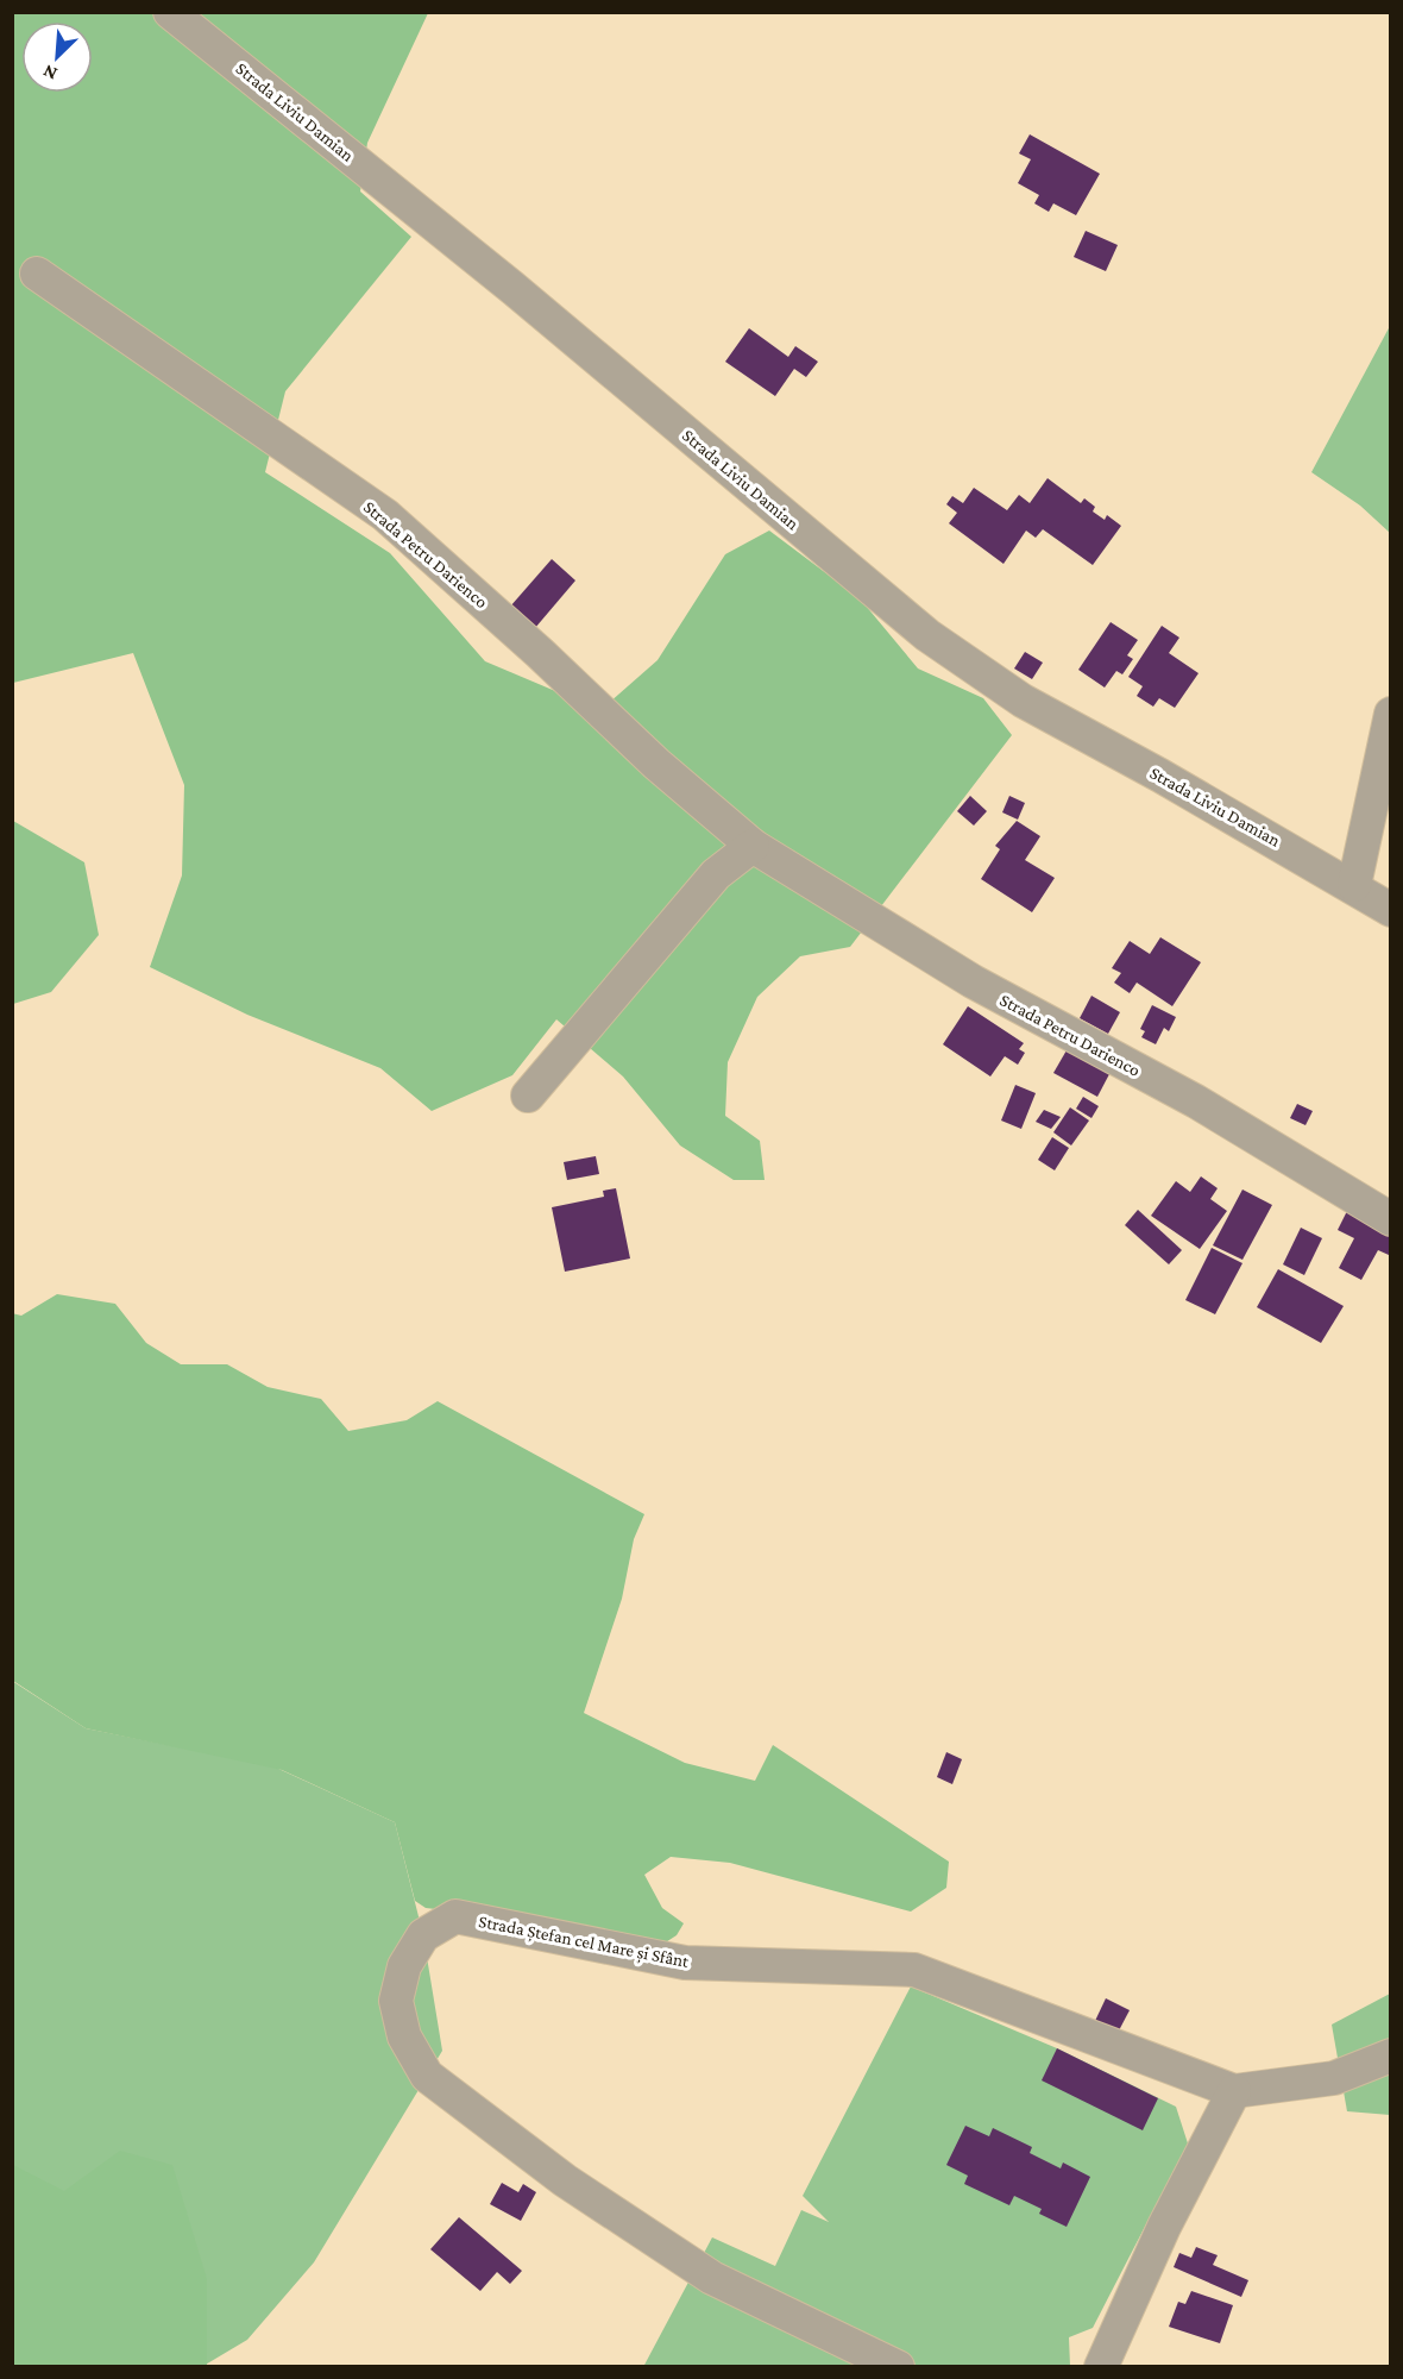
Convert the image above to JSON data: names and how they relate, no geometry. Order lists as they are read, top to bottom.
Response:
{
  "streets": {
    "street": ["Strada Liviu Damian", "Strada Petru Darienco", "Strada Ștefan cel Mare și Sfânt"]
  },
  "north": "bottom left"
}
